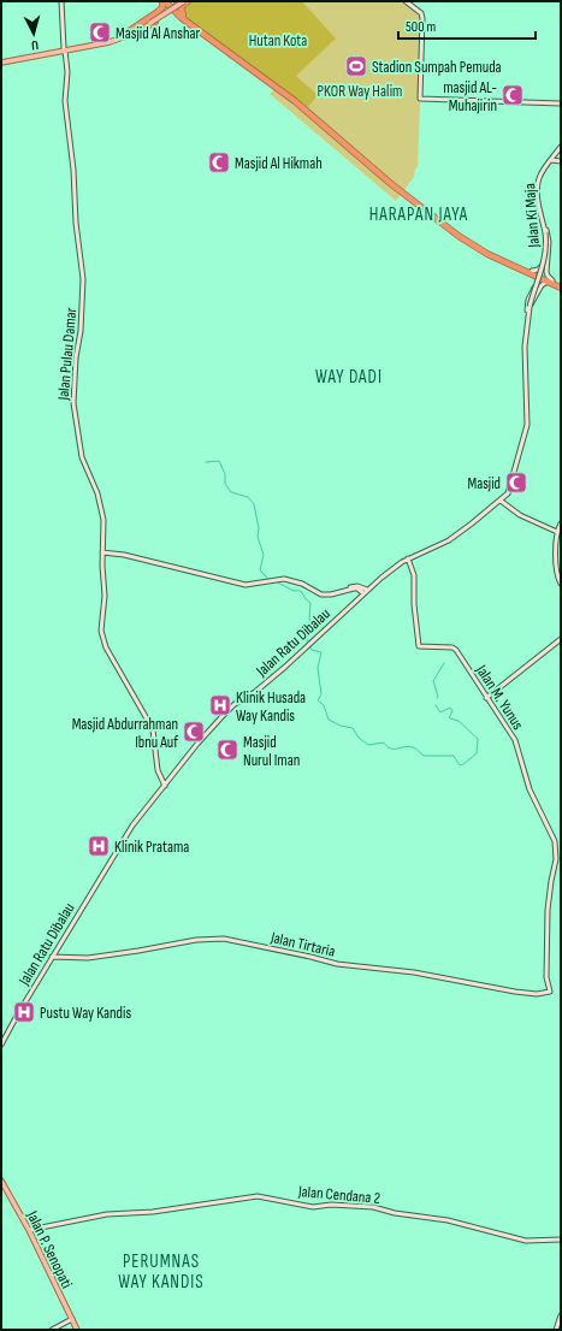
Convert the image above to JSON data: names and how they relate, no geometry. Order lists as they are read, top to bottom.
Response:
{
  "streets": {
    "main road": ["Jalan P. Senopati"],
    "street": [
      "Jalan Ki Maja",
      "Jalan Pulau Damar",
      "Jalan Ratu Dibalau",
      "Jalan M. Yunus",
      "Jalan Tirtaria",
      "Jalan Cendana 2"
    ]
  },
  "crossings": [
    ["Jalan Ki Maja", "Jalan Ratu Dibalau"],
    ["Jalan Pulau Damar", "Jalan Ratu Dibalau"],
    ["Jalan Ratu Dibalau", "Jalan M. Yunus"],
    ["Jalan Ratu Dibalau", "Jalan Tirtaria"],
    ["Jalan M. Yunus", "Jalan Tirtaria"],
    ["Jalan Cendana 2", "Jalan P. Senopati"]
  ],
  "districts": ["HARAPAN JAYA", "WAY DADI", "PERUMNAS WAY KANDIS"],
  "parks": ["Hutan Kota", "PKOR Way Halim"],
  "places": {
    "mosque": [
      "Masjid Al Anshar",
      "masjid AL- Muhajirin",
      "Masjid Al Hikmah",
      "Masjid",
      "Masjid Abdurrahman Ibnu Auf",
      "Masjid Nurul Iman"
    ],
    "sports": ["Stadion Sumpah Pemuda"],
    "hospital": ["Klinik Husada Way Kandis", "Klinik Pratama", "Pustu Way Kandis"]
  },
  "scale_bar": "500 m",
  "north": "bottom"
}
